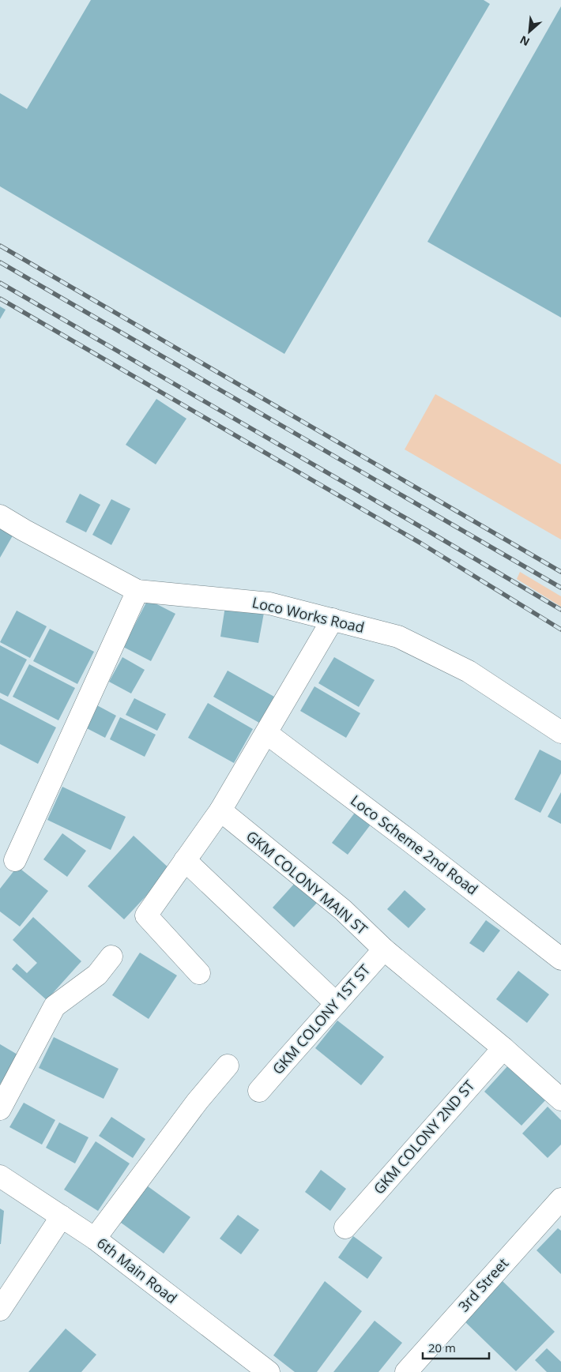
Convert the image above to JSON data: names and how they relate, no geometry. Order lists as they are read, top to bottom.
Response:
{
  "streets": {
    "street": [
      "Loco Works Road",
      "Loco Scheme 2nd Road",
      "GKM COLONY MAIN ST",
      "GKM COLONY 1ST ST",
      "GKM COLONY 2ND ST",
      "6th Main Road",
      "3rd Street"
    ]
  },
  "crossings": [
    ["GKM COLONY MAIN ST", "GKM COLONY 1ST ST"],
    ["GKM COLONY MAIN ST", "GKM COLONY 2ND ST"]
  ],
  "scale_bar": "20 m",
  "north": "bottom left"
}
